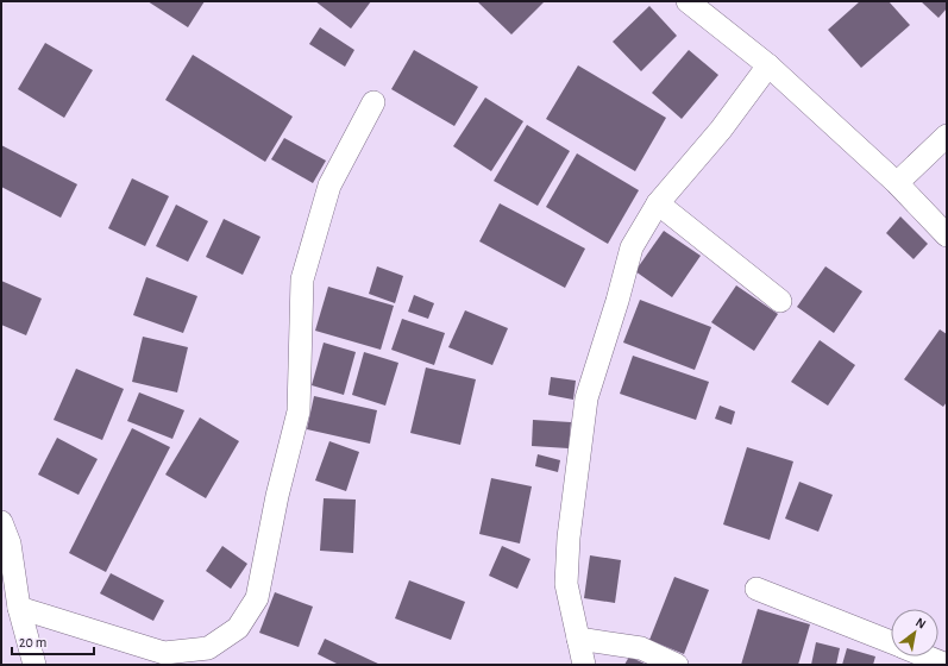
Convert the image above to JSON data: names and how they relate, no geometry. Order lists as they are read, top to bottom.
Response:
{
  "scale_bar": "20 m",
  "north": "top right"
}
